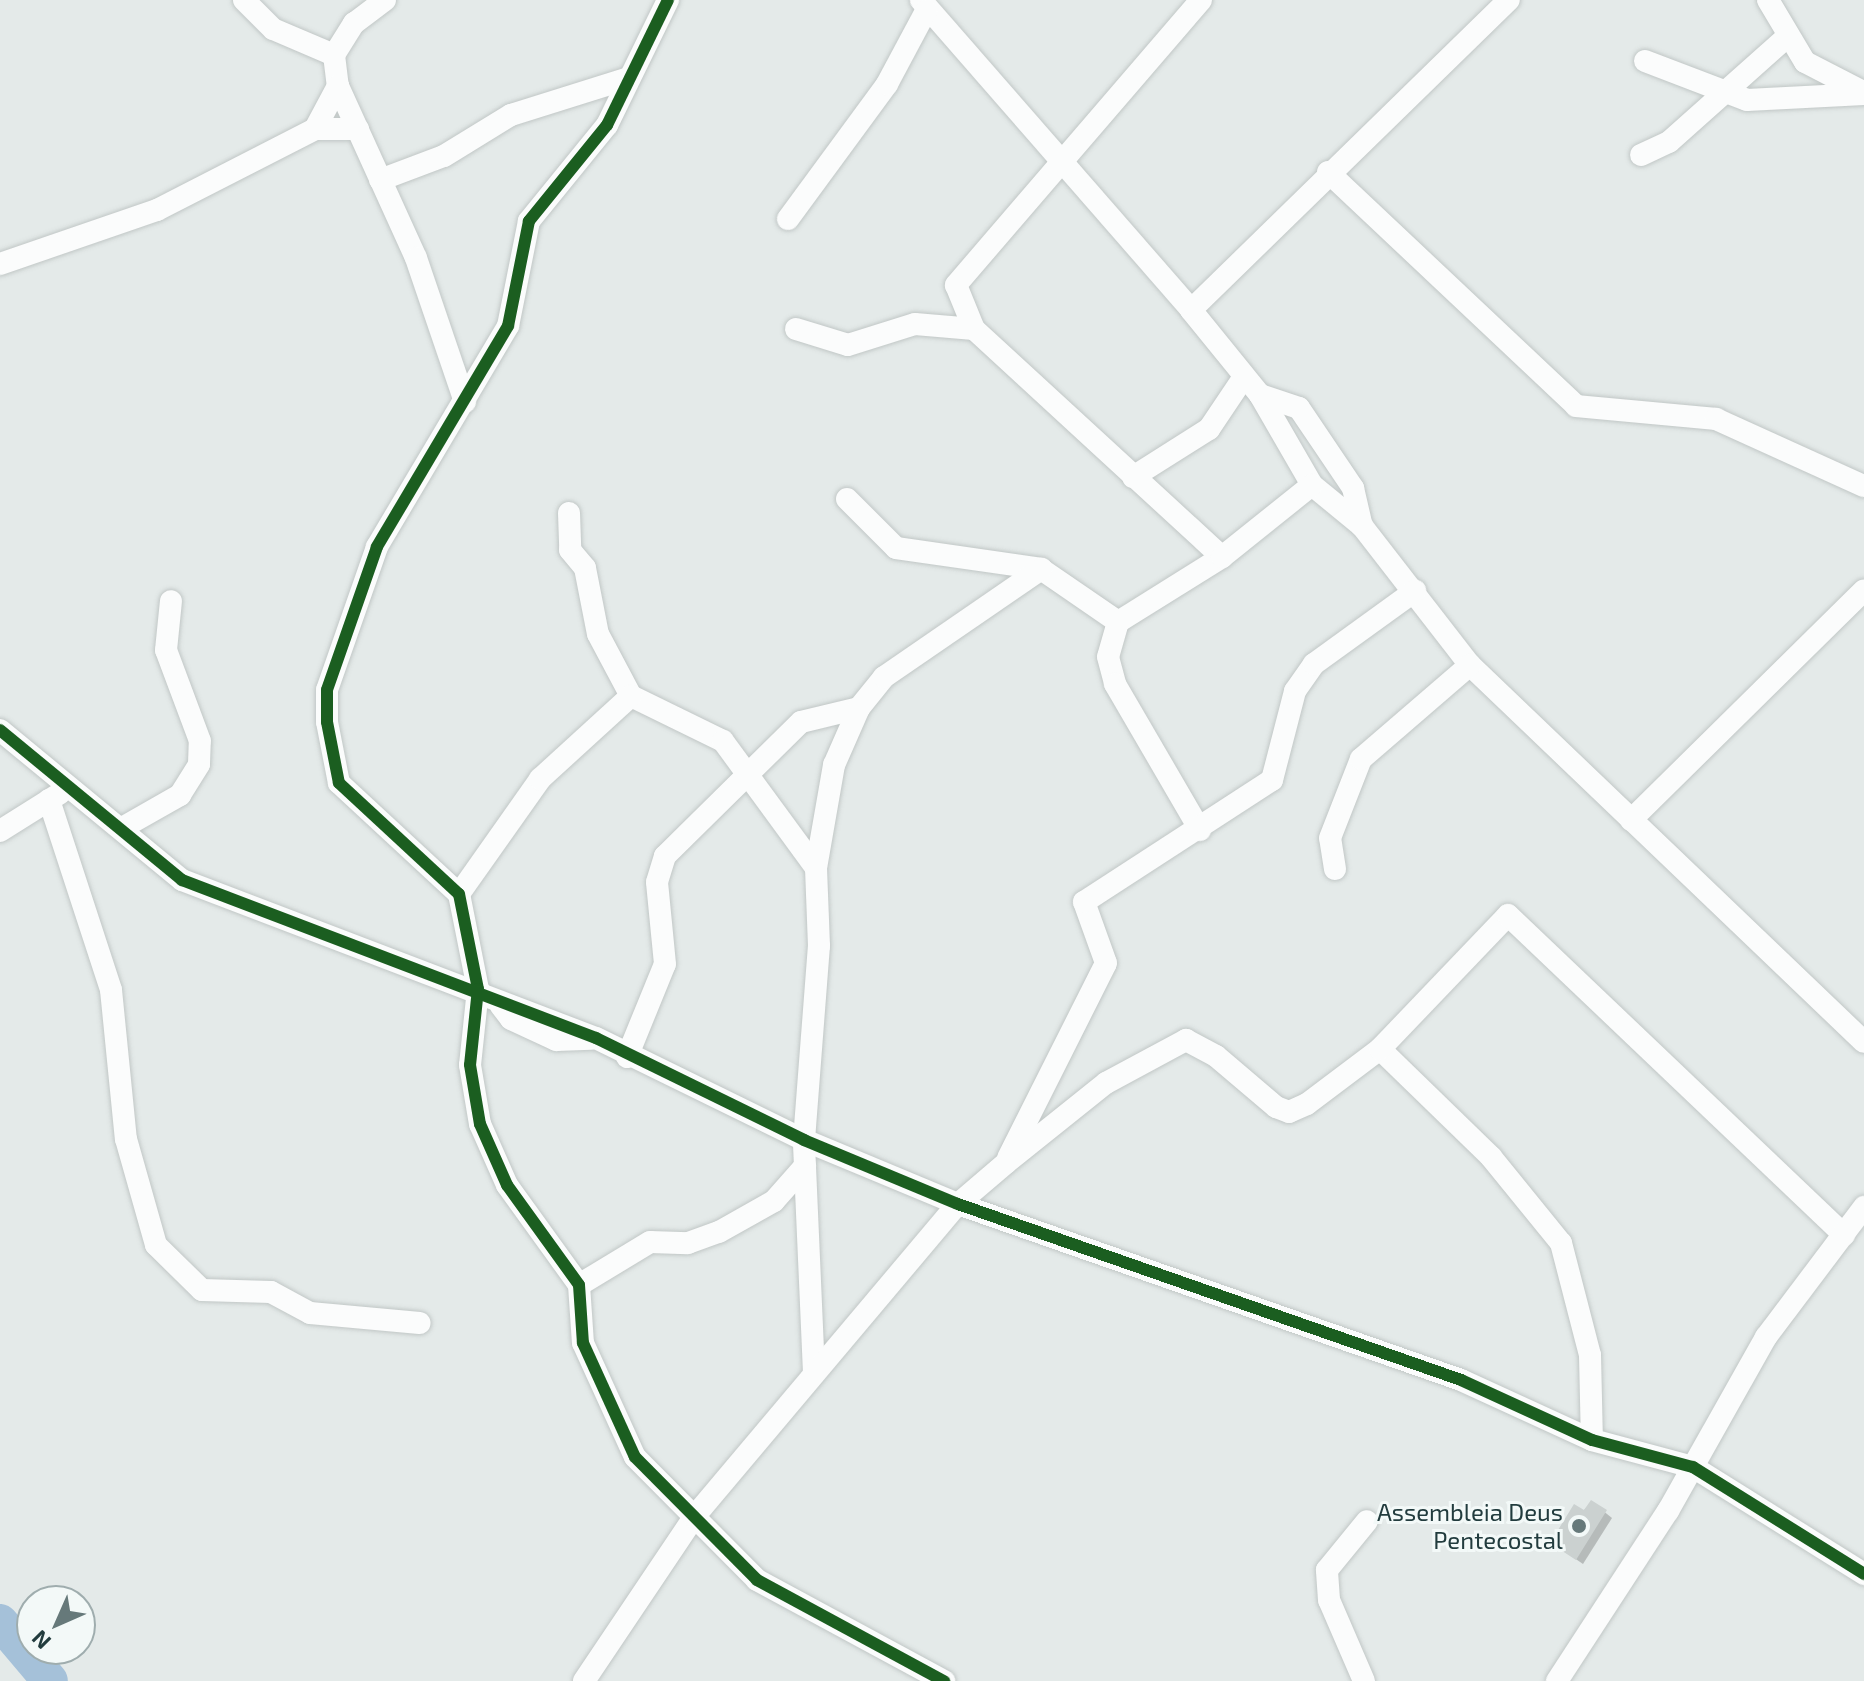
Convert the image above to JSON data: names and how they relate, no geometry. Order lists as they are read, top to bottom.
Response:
{
  "places": ["Assembleia Deus Pentecostal"],
  "north": "bottom left"
}
